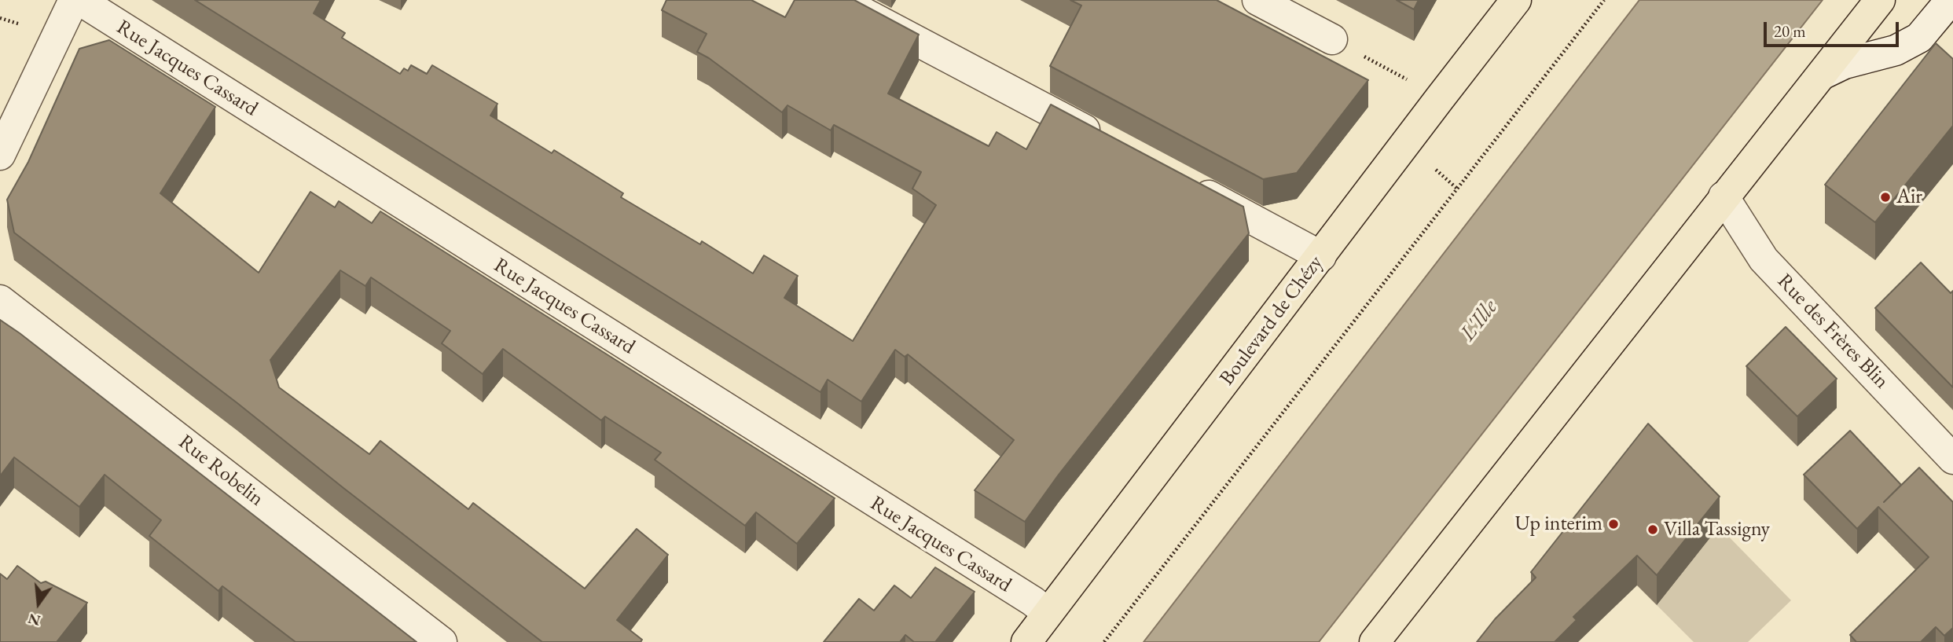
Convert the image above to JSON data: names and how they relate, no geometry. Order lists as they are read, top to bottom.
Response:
{
  "streets": {
    "main road": ["Boulevard de Chézy"],
    "street": ["Rue Jacques Cassard", "Rue des Frères Blin", "Rue Robelin"]
  },
  "crossings": [
    ["Rue Jacques Cassard", "Boulevard de Chézy"]
  ],
  "water": ["L'Ille"],
  "places": ["Air", "Up interim", "Villa Tassigny"],
  "scale_bar": "20 m",
  "north": "bottom"
}
